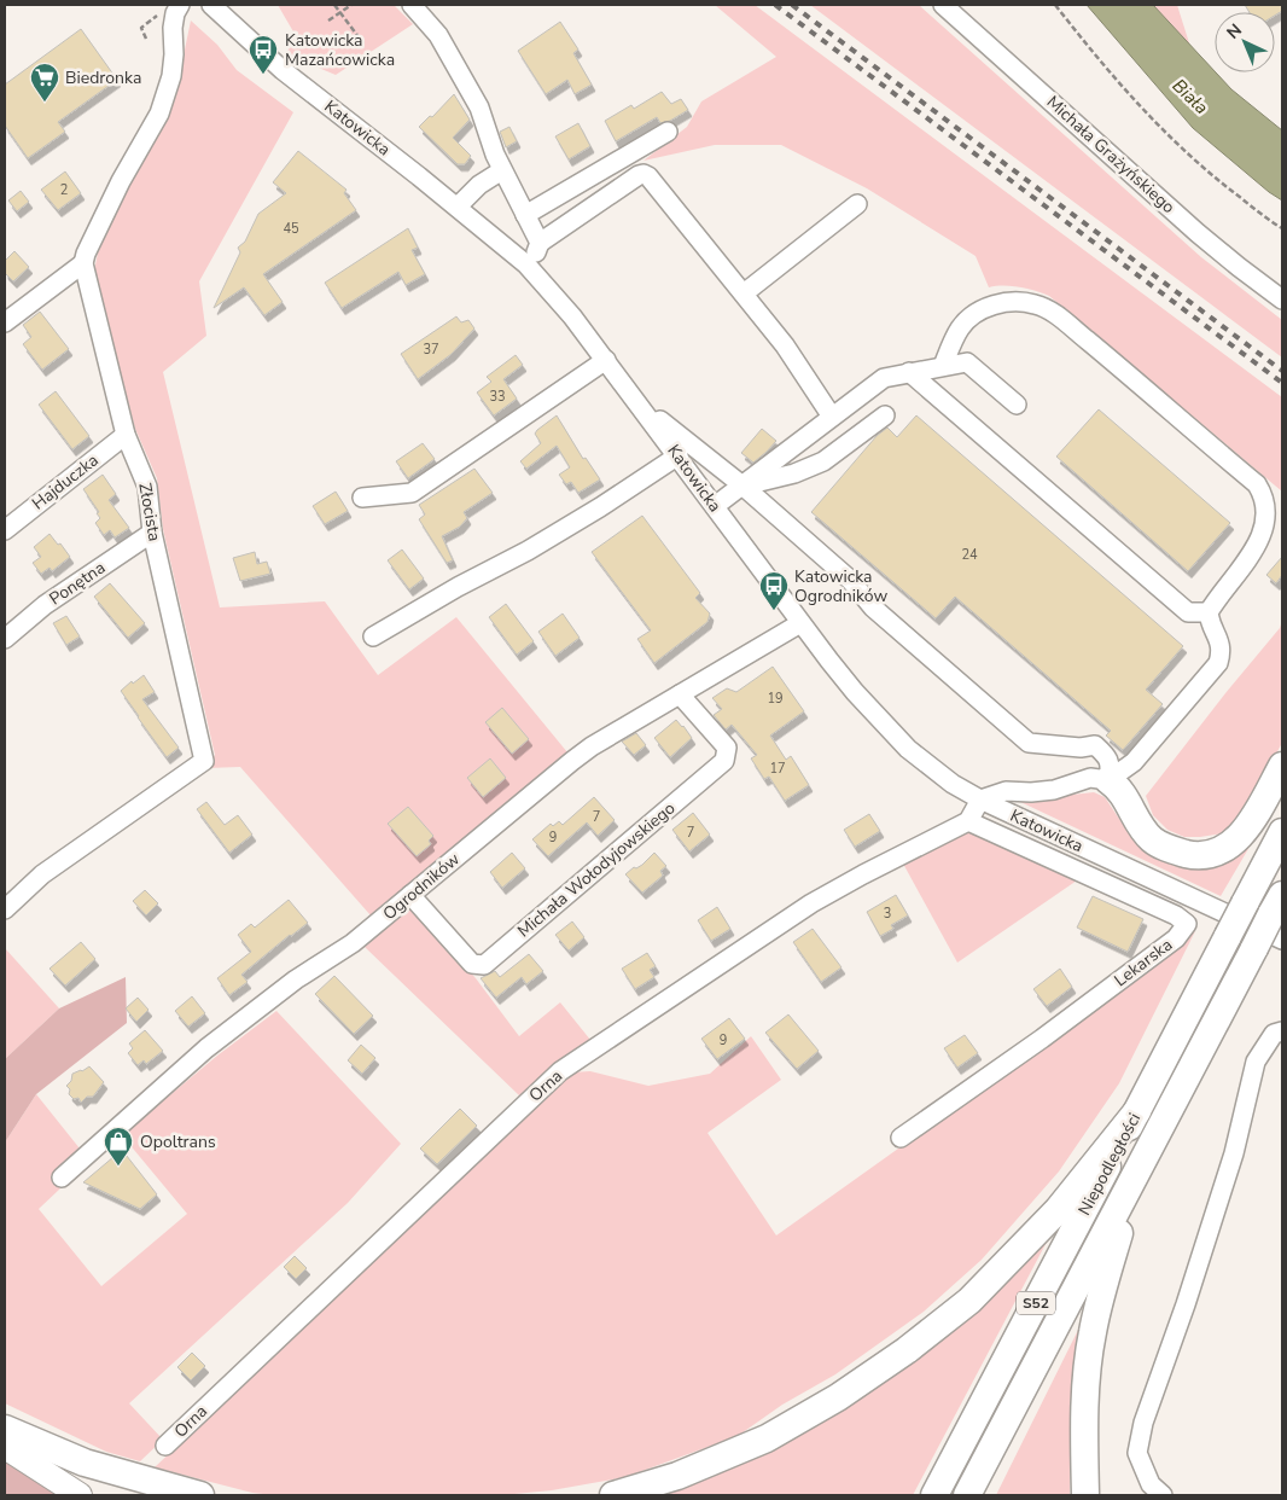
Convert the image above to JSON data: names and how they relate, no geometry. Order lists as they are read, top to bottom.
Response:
{
  "streets": {
    "highway": ["Niepodległości", "S52"],
    "street": [
      "Katowicka",
      "Michała Grażyńskiego",
      "Hajduczka",
      "Złocista",
      "Ponętna",
      "Michała Wołodyjowskiego",
      "Ogrodników",
      "Lekarska",
      "Orna"
    ]
  },
  "crossings": [
    ["Katowicka", "Ogrodników"],
    ["Hajduczka", "Złocista"],
    ["Złocista", "Ponętna"],
    ["Michała Wołodyjowskiego", "Ogrodników"],
    ["Lekarska", "Orna"]
  ],
  "water": ["Biała"],
  "places": {
    "bus stop": ["Katowicka Mazańcowicka", "Katowicka Ogrodników"],
    "supermarket": ["Biedronka"],
    "shop": ["Opoltrans"]
  },
  "house_numbers": [
    "2",
    "45",
    "37",
    "33",
    "24",
    "19",
    "17",
    "7",
    "7",
    "9",
    "3",
    "9"
  ],
  "north": "top left"
}
